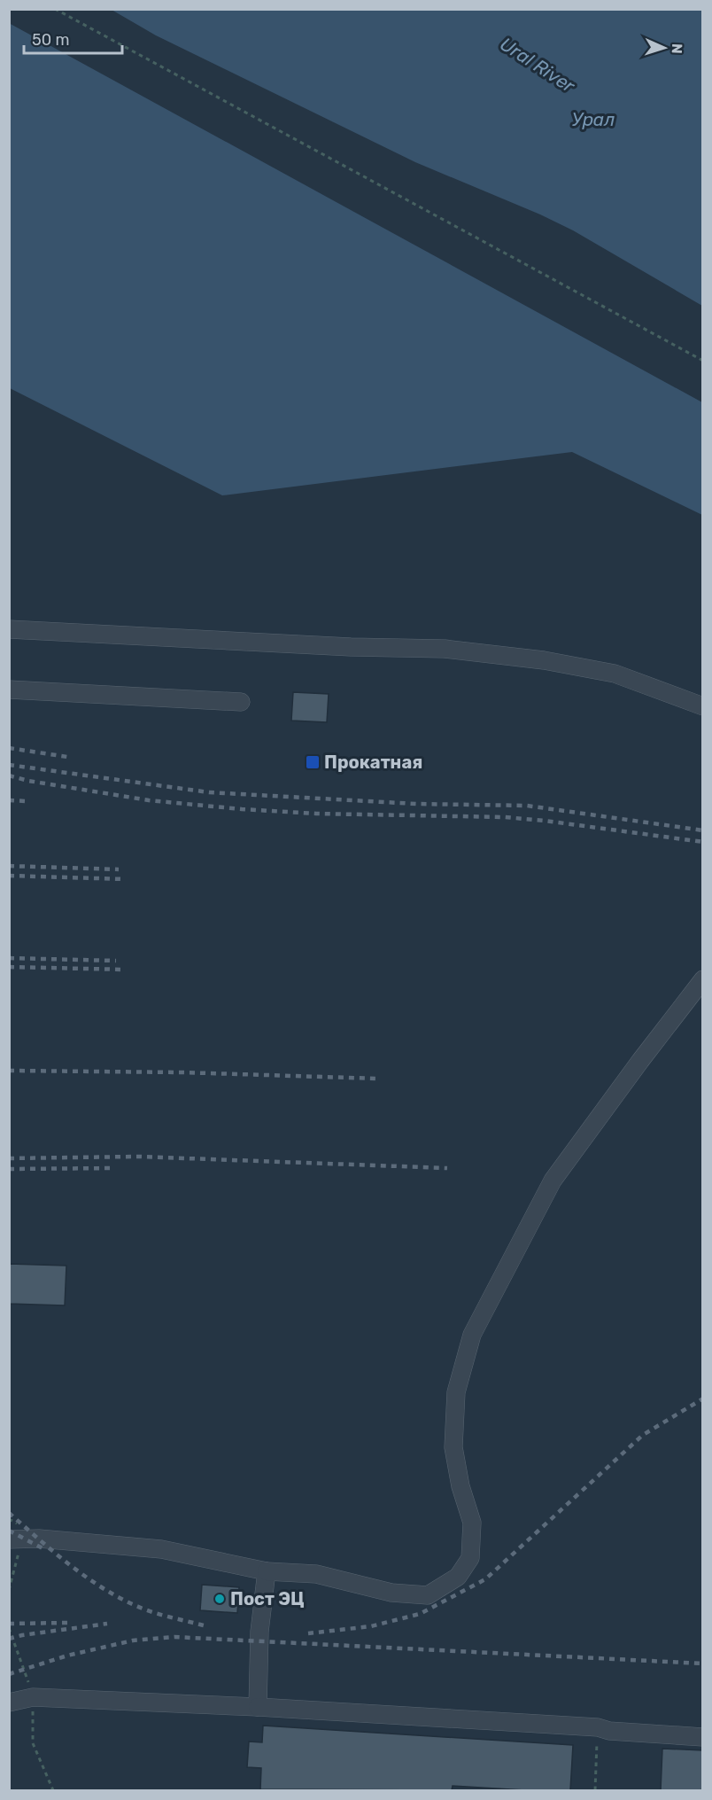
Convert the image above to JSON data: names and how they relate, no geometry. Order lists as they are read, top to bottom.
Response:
{
  "water": ["Ural River", "Урал"],
  "places": {
    "transit": ["Прокатная"],
    "other": ["Пост ЭЦ"]
  },
  "scale_bar": "50 m",
  "north": "right"
}
